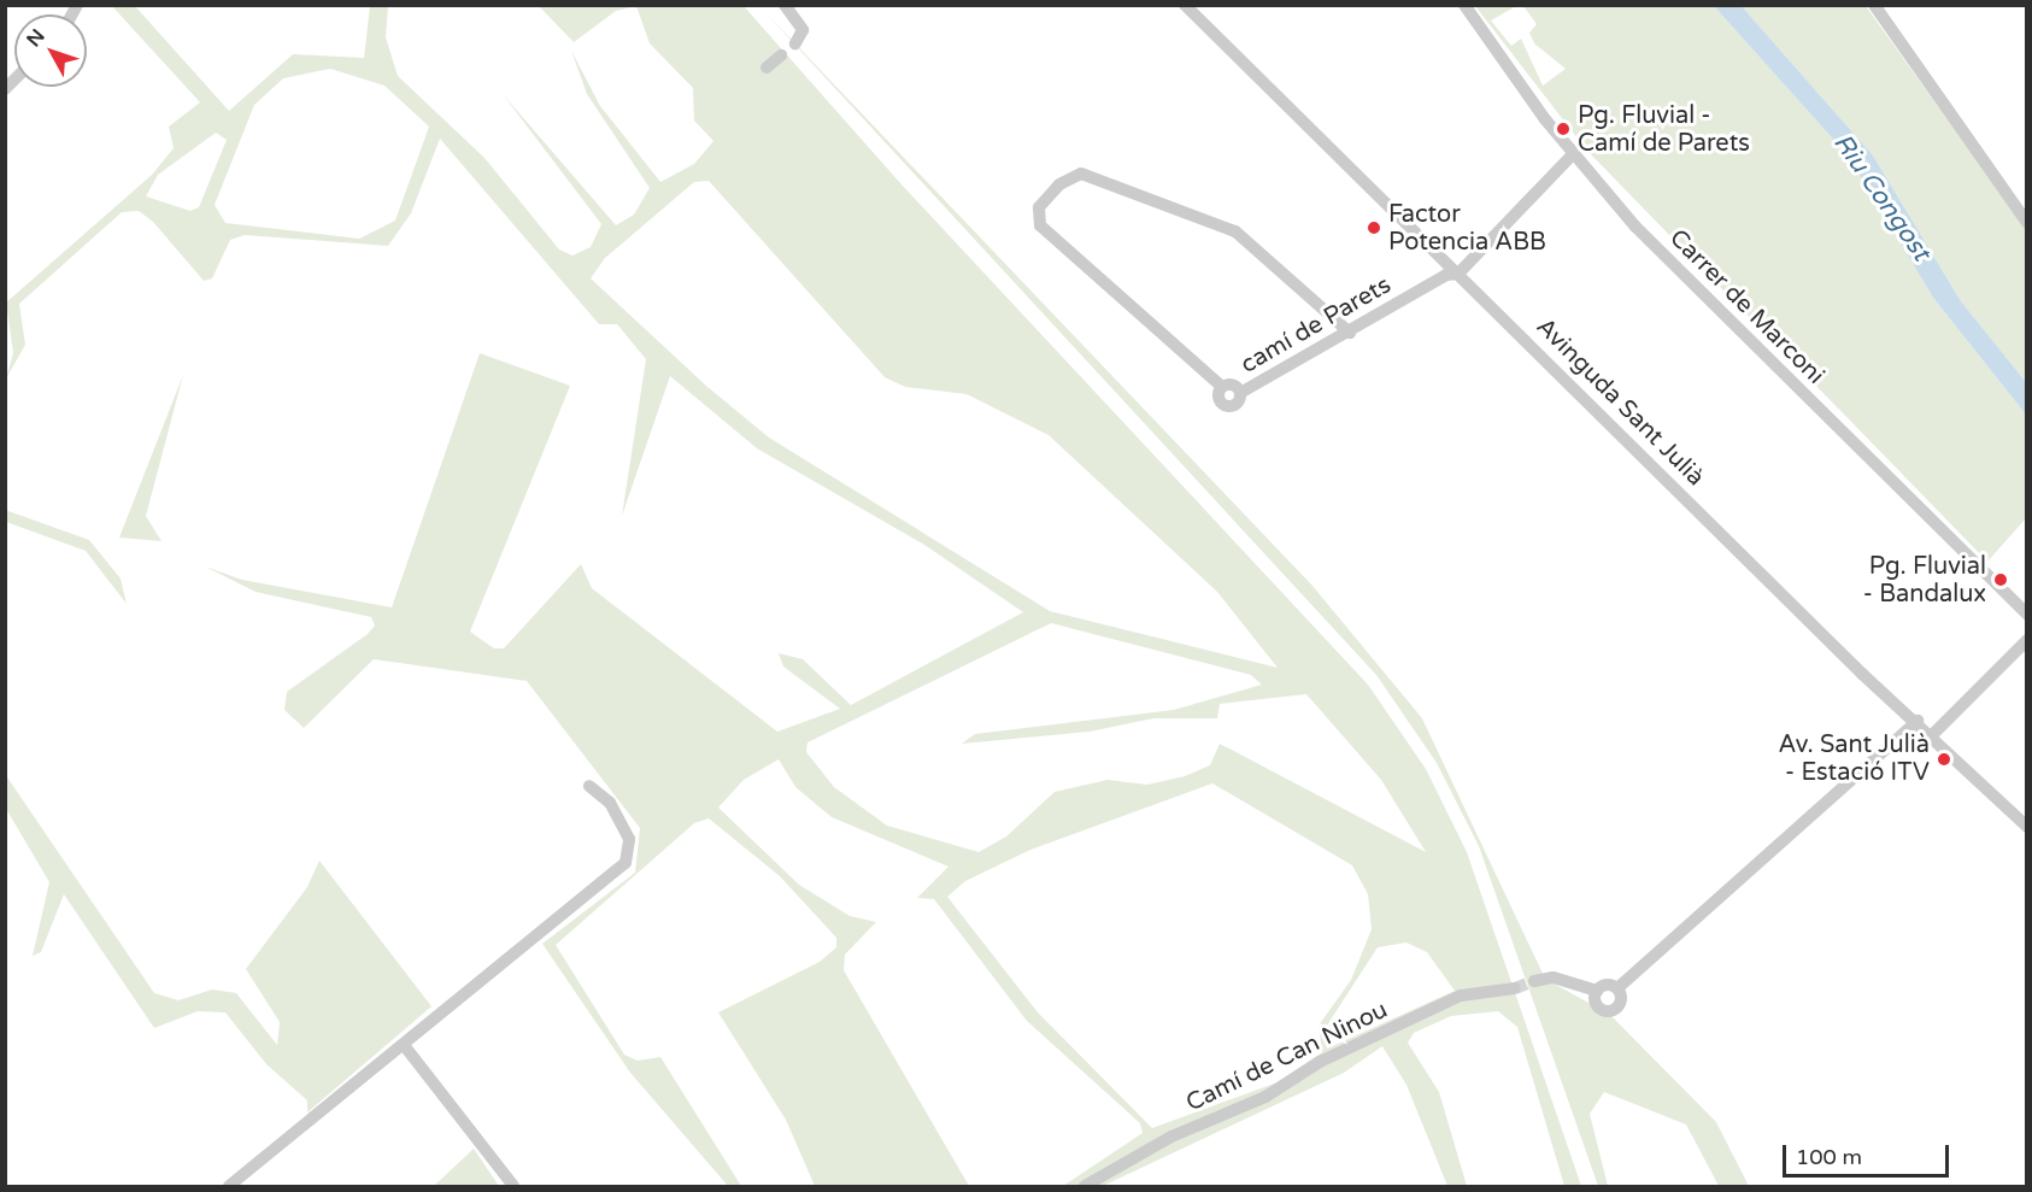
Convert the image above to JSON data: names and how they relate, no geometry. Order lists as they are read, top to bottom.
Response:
{
  "streets": {
    "street": [
      "Carrer de Marconi",
      "camí de Parets",
      "Avinguda Sant Julià",
      "Camí de Can Ninou"
    ]
  },
  "crossings": [
    ["Carrer de Marconi", "camí de Parets"],
    ["camí de Parets", "Avinguda Sant Julià"]
  ],
  "water": ["Riu Congost"],
  "places": [
    "Pg. Fluvial - Camí de Parets",
    "Factor Potencia ABB",
    "Pg. Fluvial - Bandalux",
    "Av. Sant Julià - Estació ITV"
  ],
  "scale_bar": "100 m",
  "north": "top left"
}
